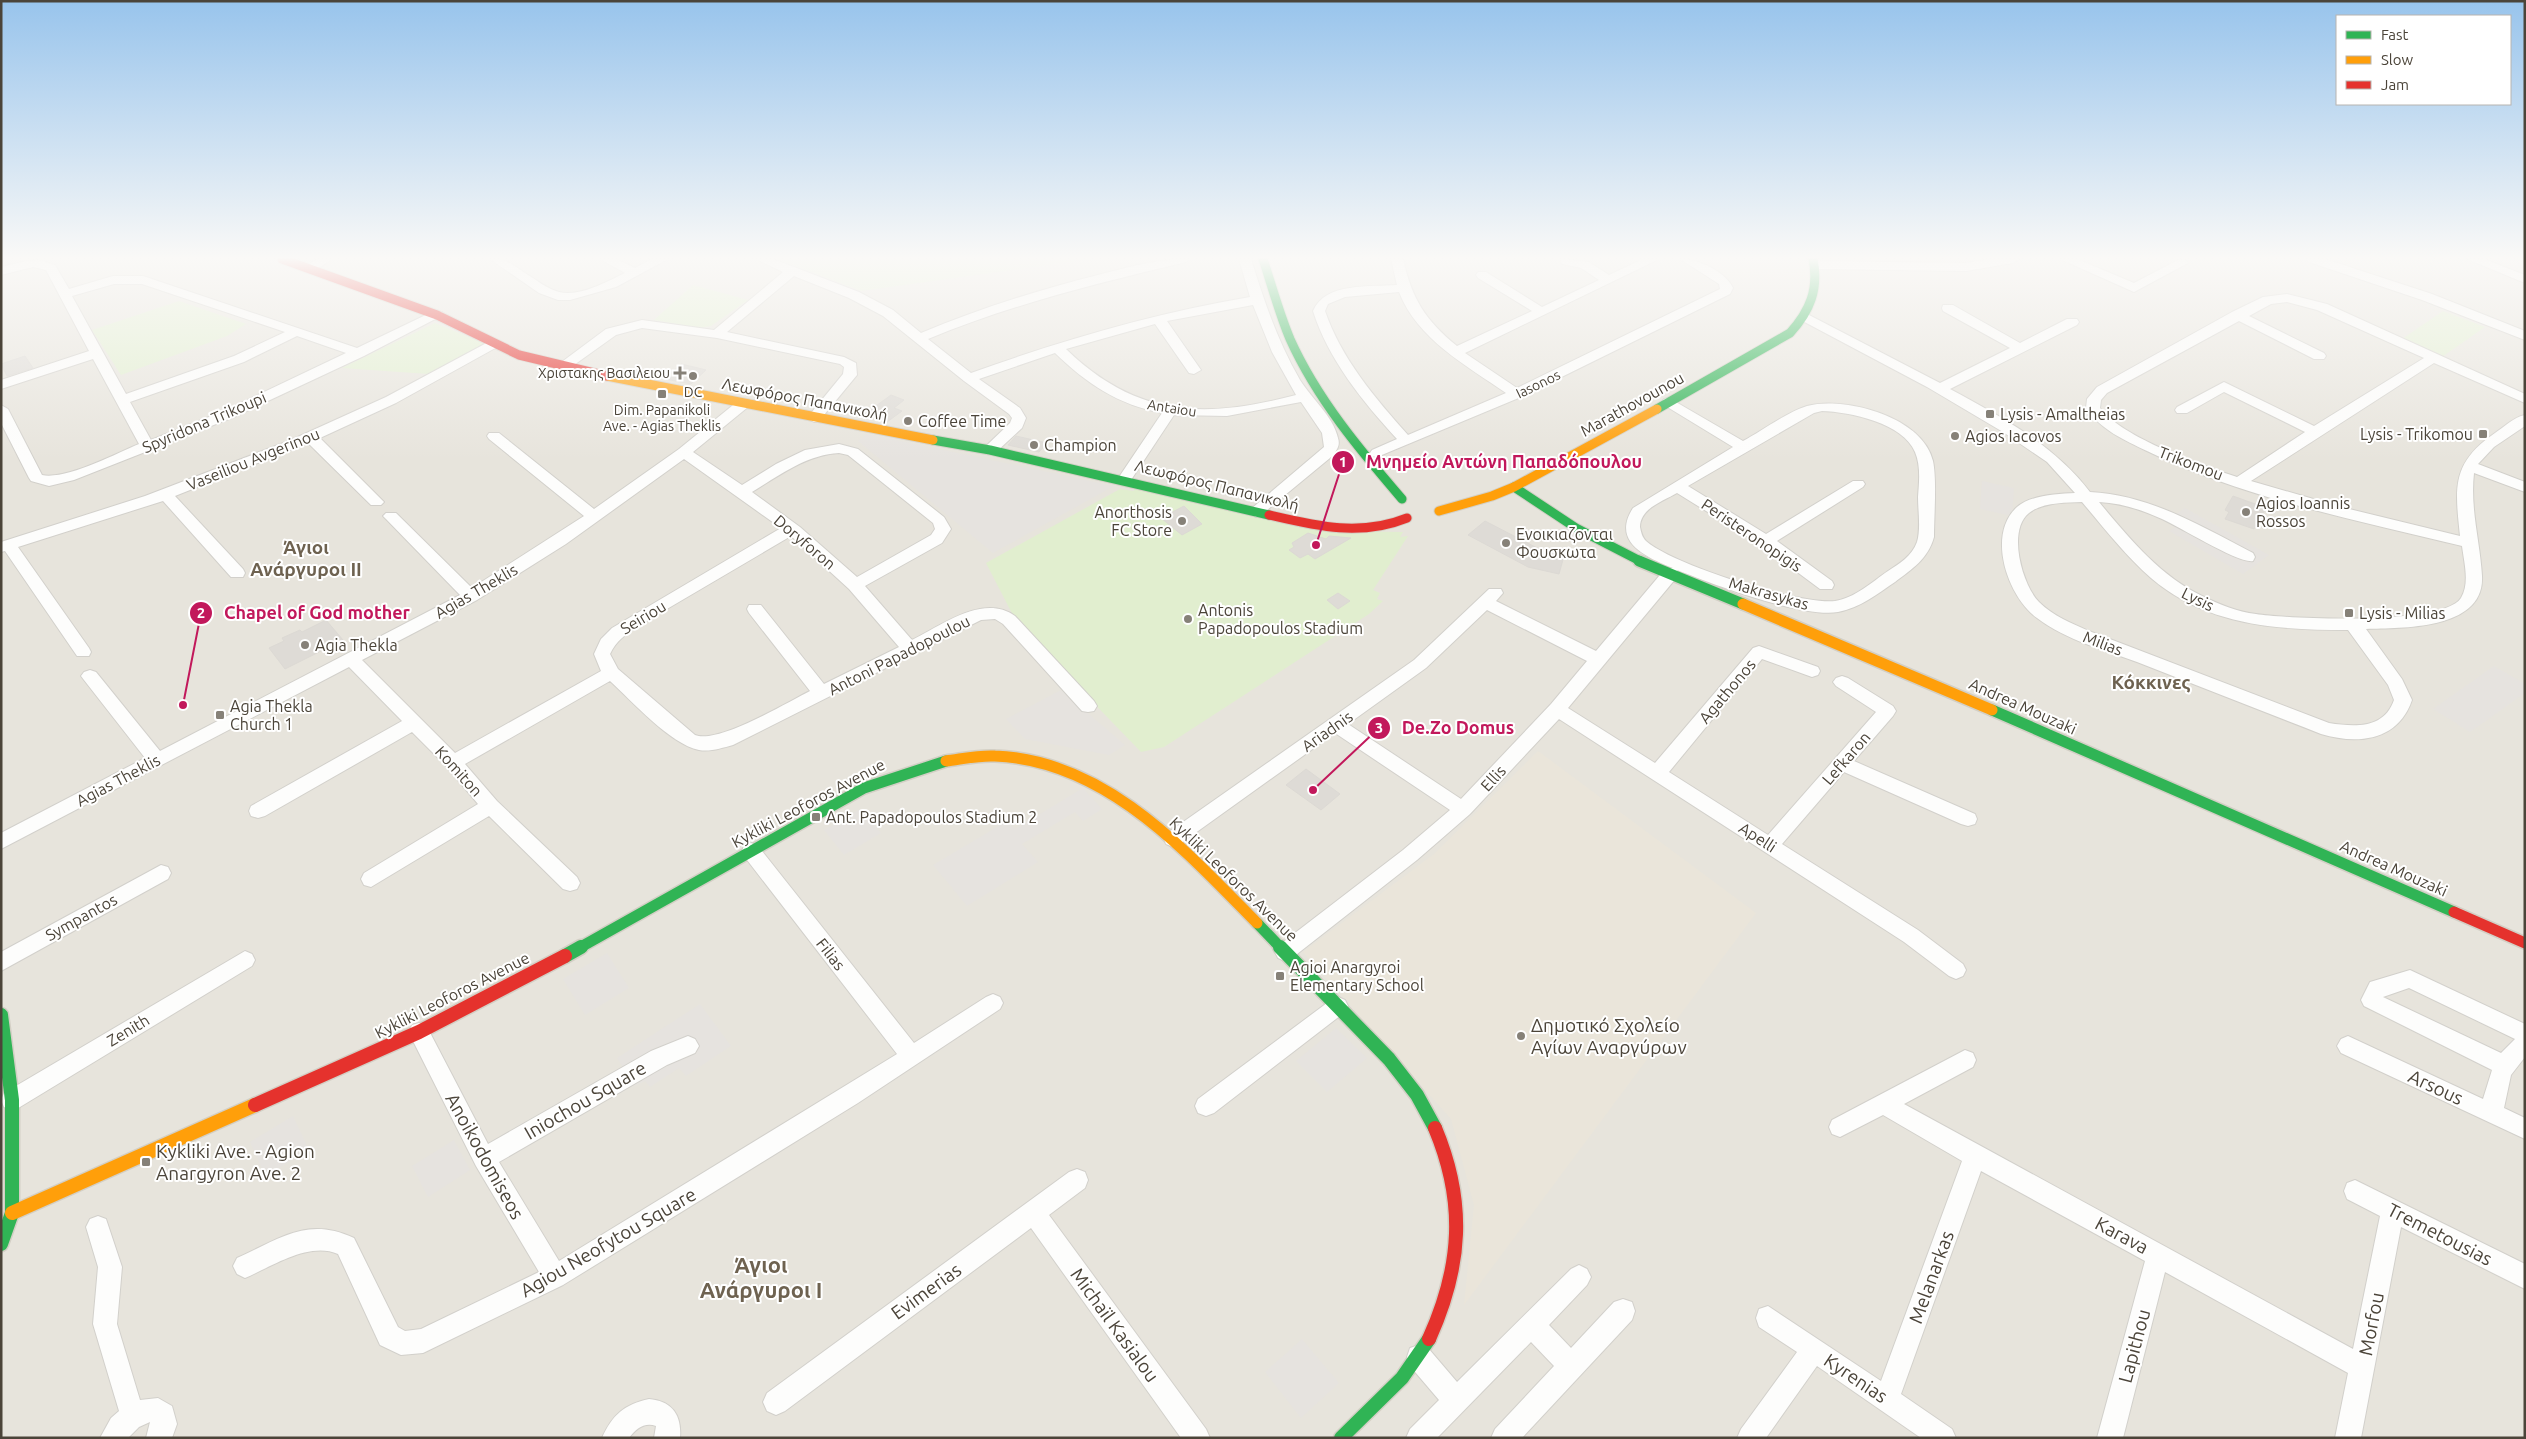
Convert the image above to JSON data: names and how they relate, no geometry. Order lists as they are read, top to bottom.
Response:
{
  "streets": {
    "street": [
      "Iasonos",
      "Λεωφόρος Παπανικολή",
      "Marathovounou",
      "Antaiou",
      "Spyridona Trikoupi",
      "Vaseiliou Avgerinou",
      "Trikomou",
      "Peristeronopigis",
      "Doryforon",
      "Agias Theklis",
      "Makrasykas",
      "Lysis",
      "Seiriou",
      "Milias",
      "Antoni Papadopoulou",
      "Agathonos",
      "Andrea Mouzaki",
      "Ariadnis",
      "Lefkaron",
      "Komiton",
      "Ellis",
      "Kykliki Leoforos Avenue",
      "Apelli",
      "Sympantos",
      "Filias",
      "Zenith",
      "Arsous",
      "Iniochou Square",
      "Anoikodomiseos",
      "Tremetousias",
      "Karava",
      "Agiou Neofytou Square",
      "Melanarkas",
      "Evimerias",
      "Morfou",
      "Michaïl Kasialou",
      "Lapithou",
      "Kyrenias"
    ]
  },
  "crossings": [
    ["Iasonos", "Λεωφόρος Παπανικολή"],
    ["Λεωφόρος Παπανικολή", "Vaseiliou Avgerinou"],
    ["Λεωφόρος Παπανικολή", "Agias Theklis"],
    ["Marathovounou", "Andrea Mouzaki"],
    ["Trikomou", "Lysis"],
    ["Peristeronopigis", "Makrasykas"],
    ["Doryforon", "Agias Theklis"],
    ["Doryforon", "Seiriou"],
    ["Doryforon", "Antoni Papadopoulou"],
    ["Agias Theklis", "Komiton"],
    ["Lysis", "Milias"],
    ["Seiriou", "Antoni Papadopoulou"],
    ["Agathonos", "Apelli"],
    ["Andrea Mouzaki", "Ellis"],
    ["Ariadnis", "Ellis"],
    ["Ariadnis", "Kykliki Leoforos Avenue"],
    ["Lefkaron", "Apelli"],
    ["Ellis", "Kykliki Leoforos Avenue"],
    ["Ellis", "Apelli"],
    ["Kykliki Leoforos Avenue", "Filias"],
    ["Kykliki Leoforos Avenue", "Anoikodomiseos"],
    ["Filias", "Agiou Neofytou Square"],
    ["Iniochou Square", "Anoikodomiseos"],
    ["Anoikodomiseos", "Agiou Neofytou Square"],
    ["Tremetousias", "Morfou"],
    ["Karava", "Melanarkas"],
    ["Karava", "Morfou"],
    ["Karava", "Lapithou"],
    ["Melanarkas", "Kyrenias"],
    ["Evimerias", "Michaïl Kasialou"]
  ],
  "districts": ["Άγιοι Ανάργυροι ΙΙ", "Κόκκινες", "Άγιοι Ανάργυροι Ι"],
  "places": {
    "health": ["Χριστακης Βασιλειου"],
    "other": [
      "DC",
      "Coffee Time",
      "Agios Iacovos",
      "Champion",
      "Agios Ioannis Rossos",
      "Anorthosis FC Store",
      "Ενοικιαζονται Φουσκωτα",
      "Μνημείο Αντώνη Παπαδόπουλου",
      "Antonis Papadopoulos Stadium",
      "Agia Thekla",
      "Chapel of God mother",
      "De.Zo Domus",
      "Δημοτικό Σχολείο Αγίων Αναργύρων"
    ],
    "transit": [
      "Dim. Papanikoli Ave. - Agias Theklis",
      "Lysis - Amaltheias",
      "Lysis - Trikomou",
      "Lysis - Milias",
      "Agia Thekla Church 1",
      "Ant. Papadopoulos Stadium 2",
      "Agioi Anargyroi Elementary School",
      "Kykliki Ave. - Agion Anargyron Ave. 2"
    ]
  },
  "legend": ["Fast", "Slow", "Jam"]
}
